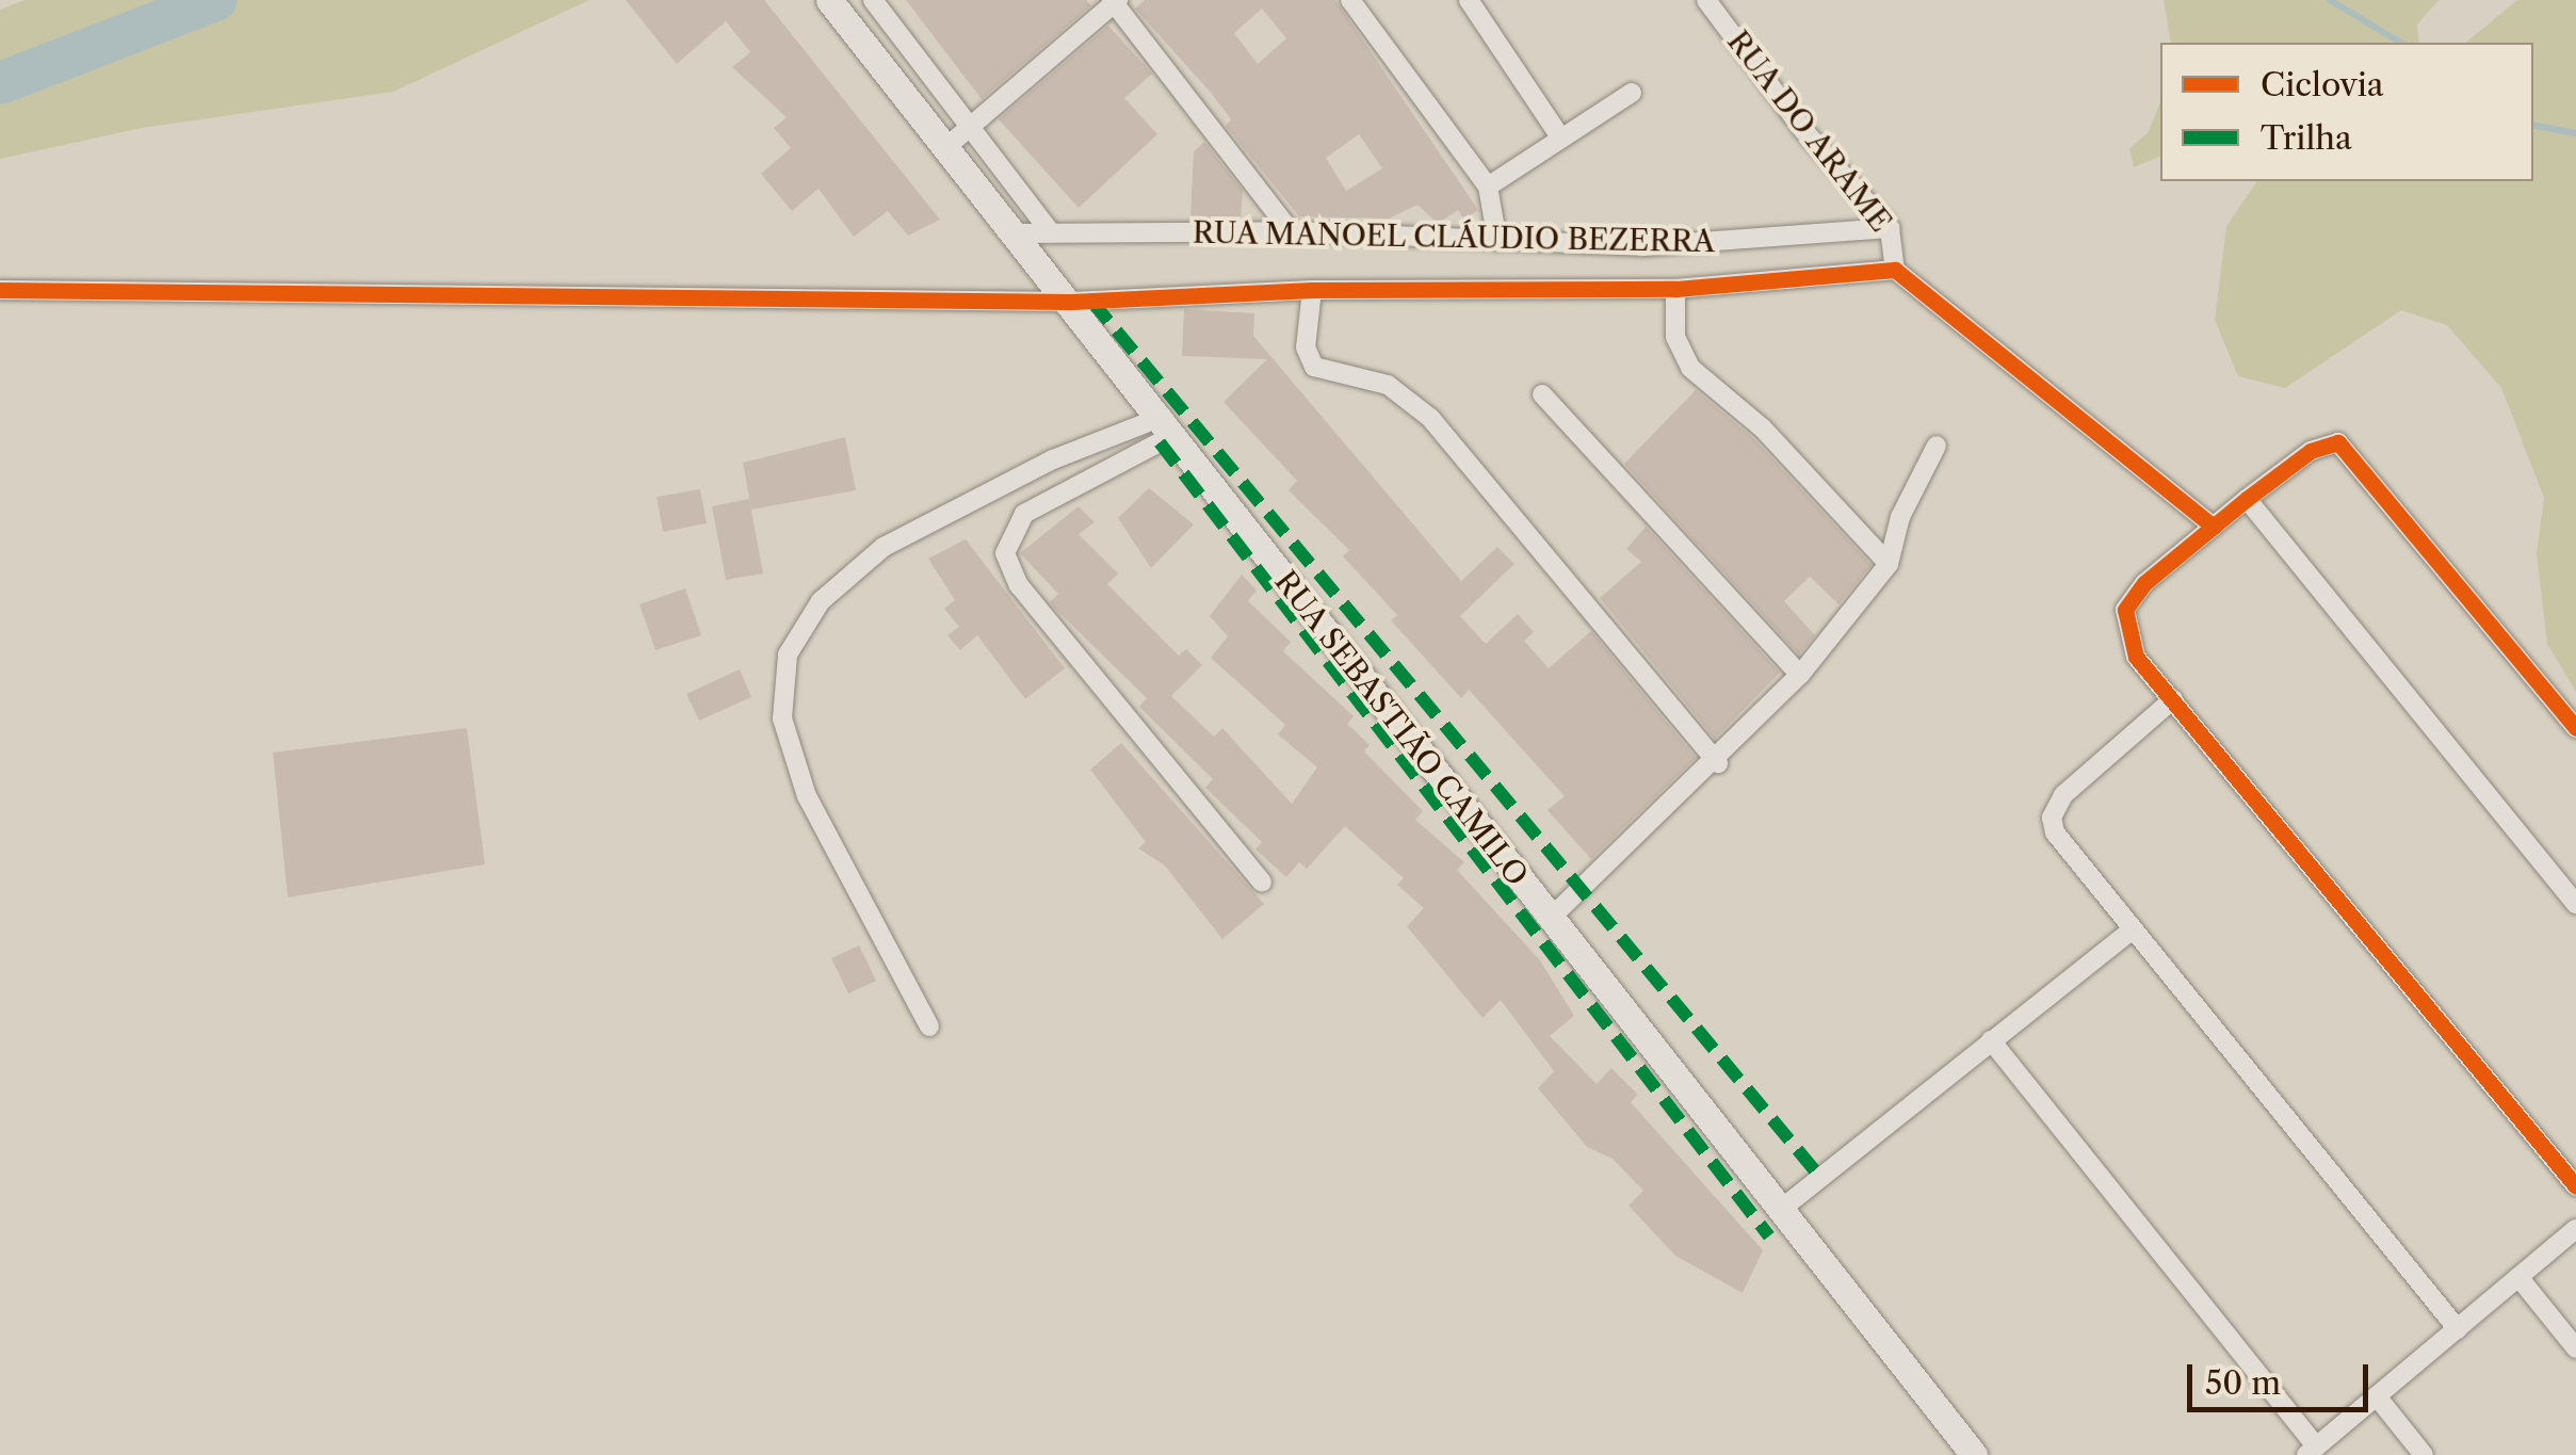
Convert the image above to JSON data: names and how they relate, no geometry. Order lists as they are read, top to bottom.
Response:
{
  "streets": {
    "main road": ["RUA SEBASTIÃO CAMILO"],
    "street": ["RUA DO ARAME", "RUA MANOEL CLÁUDIO BEZERRA"]
  },
  "crossings": [
    ["RUA DO ARAME", "RUA MANOEL CLÁUDIO BEZERRA"],
    ["RUA MANOEL CLÁUDIO BEZERRA", "RUA SEBASTIÃO CAMILO"]
  ],
  "legend": ["Ciclovia", "Trilha"],
  "scale_bar": "50 m"
}
